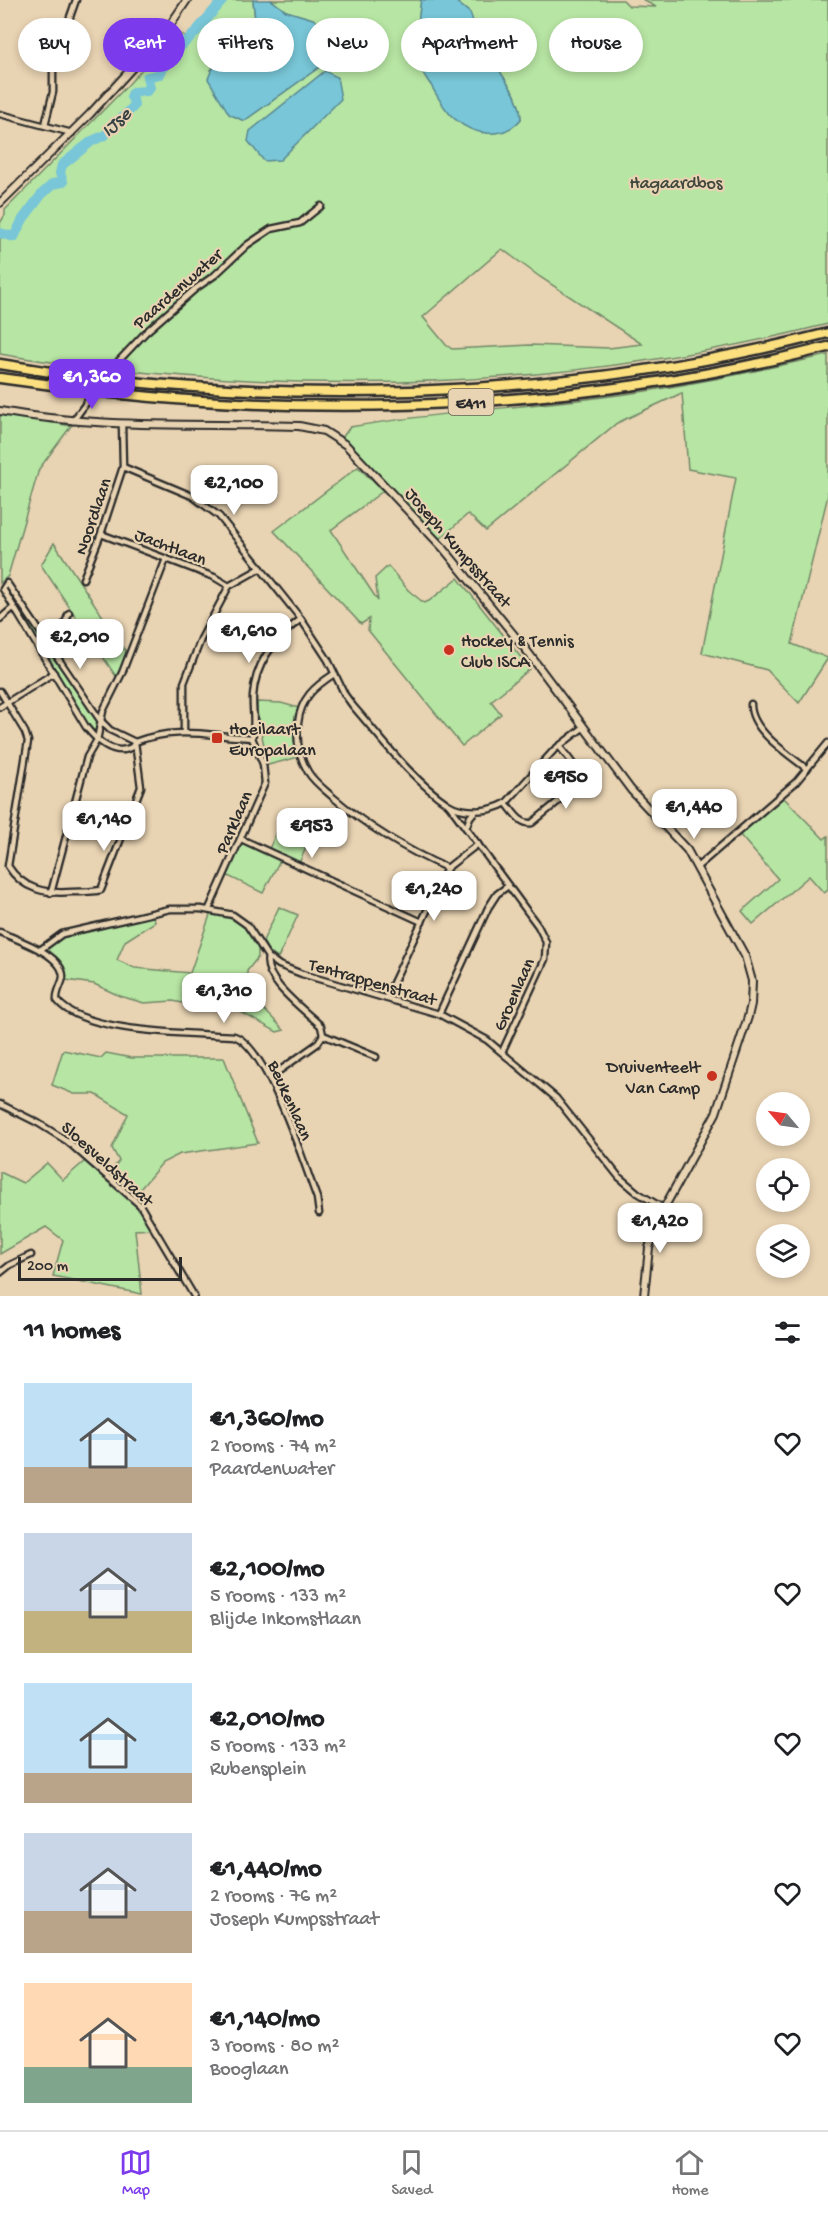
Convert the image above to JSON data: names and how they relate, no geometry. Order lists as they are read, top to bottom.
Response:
{
  "streets": {
    "highway": ["E411"],
    "street": [
      "Paardenwater",
      "Noordlaan",
      "Jachtlaan",
      "Joseph Kumpsstraat",
      "Parklaan",
      "Tentrappenstraat",
      "Groenlaan",
      "Beukenlaan",
      "Sloesveldstraat"
    ]
  },
  "crossings": [
    ["Paardenwater", "Joseph Kumpsstraat"],
    ["Noordlaan", "Jachtlaan"],
    ["Noordlaan", "Joseph Kumpsstraat"],
    ["Joseph Kumpsstraat", "Tentrappenstraat"],
    ["Parklaan", "Tentrappenstraat"],
    ["Tentrappenstraat", "Groenlaan"],
    ["Tentrappenstraat", "Beukenlaan"]
  ],
  "water": ["IJse"],
  "parks": ["Hagaardbos"],
  "places": {
    "other": ["Hockey & Tennis Club ISCA", "Druiventeelt Van Camp"],
    "transit": ["Hoeilaart Europalaan"]
  },
  "scale_bar": "200 m",
  "north": "top left",
  "page": {
    "chip": [
      "Buy",
      "Rent",
      "Filters",
      "New",
      "Apartment",
      "House"
    ],
    "price": [
      "€1,360",
      "€2,100",
      "€1,610",
      "€2,010",
      "€950",
      "€1,440",
      "€1,140",
      "€953",
      "€1,240",
      "€1,310",
      "€1,420"
    ],
    "scale": "200 m",
    "heading": "11 homes",
    "list": [
      {
        "name": "€1,360/mo",
        "note": "2 rooms · 74 m² · Paardenwater"
      },
      {
        "name": "€2,100/mo",
        "note": "5 rooms · 133 m² · Blijde Inkomstlaan"
      },
      {
        "name": "€2,010/mo",
        "note": "5 rooms · 133 m² · Rubensplein"
      },
      {
        "name": "€1,440/mo",
        "note": "2 rooms · 76 m² · Joseph Kumpsstraat"
      },
      {
        "name": "€1,140/mo",
        "note": "3 rooms · 80 m² · Booglaan"
      }
    ],
    "tabs": ["Map", "Saved", "Home"]
  }
}
